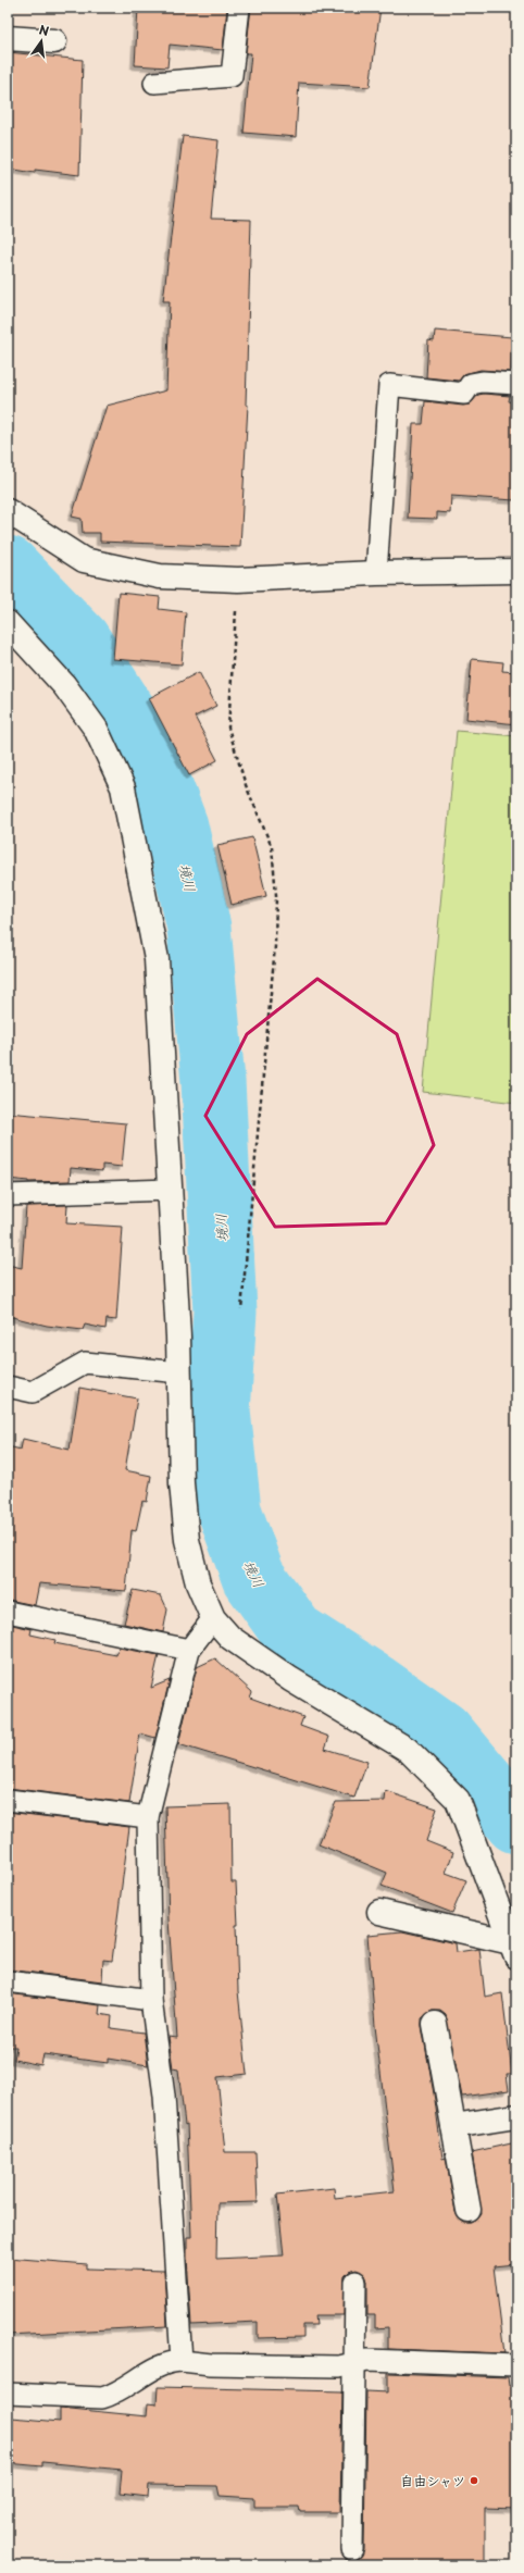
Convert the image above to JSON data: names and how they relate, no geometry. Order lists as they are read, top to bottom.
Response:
{
  "water": ["境川"],
  "places": ["自由シャツ"],
  "north": "top"
}
